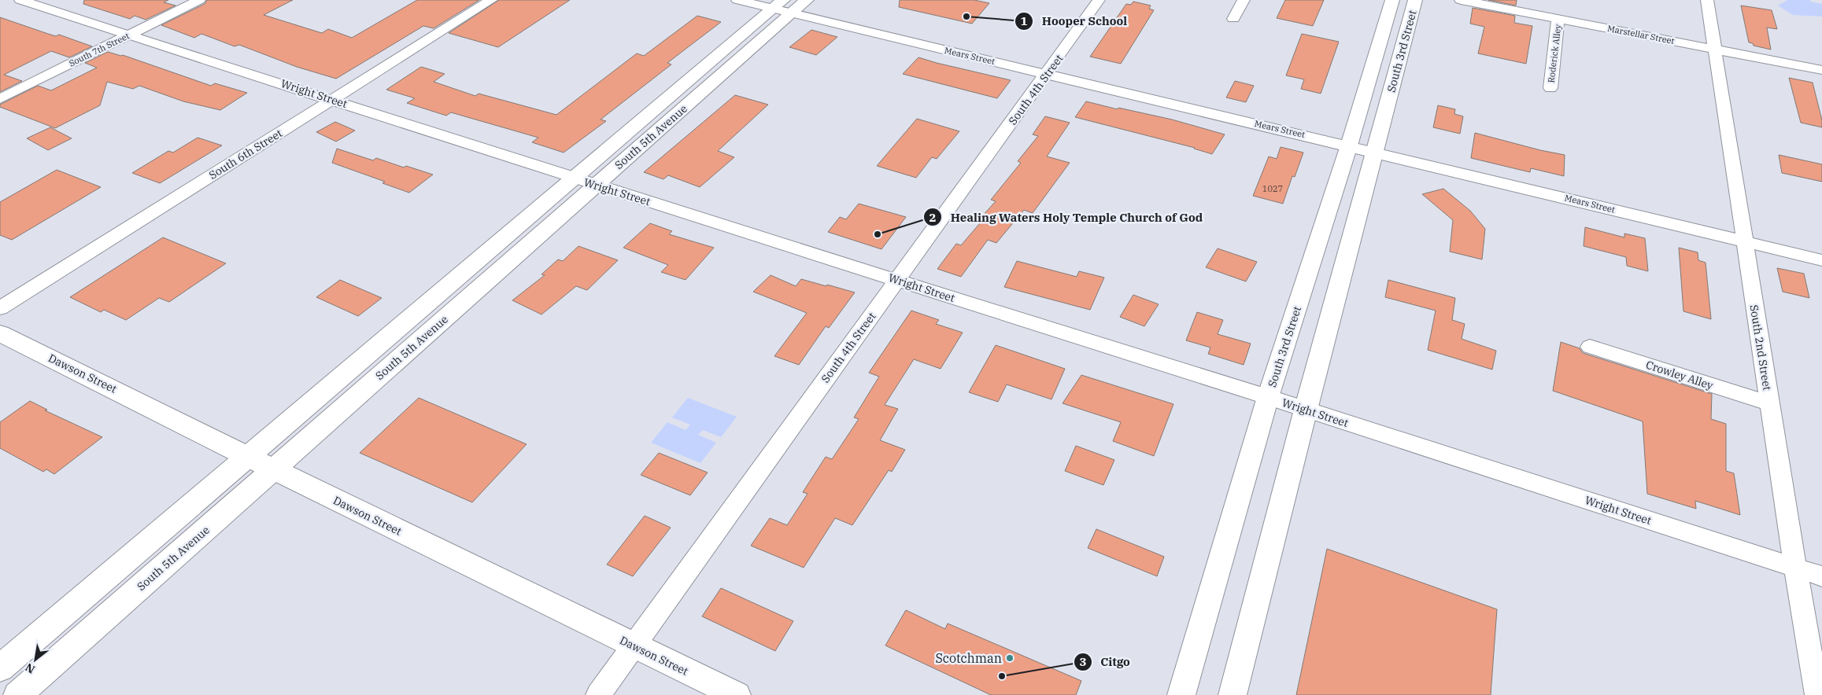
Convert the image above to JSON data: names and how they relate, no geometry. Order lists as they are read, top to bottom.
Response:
{
  "streets": {
    "main road": ["South 3rd Street", "South 5th Avenue", "Dawson Street"],
    "street": [
      "Marstellar Street",
      "South 7th Street",
      "Roderick Alley",
      "Mears Street",
      "South 4th Street",
      "Wright Street",
      "South 6th Street",
      "South 2nd Street",
      "Crowley Alley"
    ]
  },
  "crossings": [
    ["Marstellar Street", "Roderick Alley"],
    ["Marstellar Street", "South 2nd Street"],
    ["South 7th Street", "Wright Street"],
    ["South 3rd Street", "Mears Street"],
    ["South 3rd Street", "Wright Street"],
    ["Mears Street", "South 4th Street"],
    ["Mears Street", "South 5th Avenue"],
    ["Mears Street", "South 2nd Street"],
    ["South 4th Street", "Wright Street"],
    ["South 4th Street", "Dawson Street"],
    ["Wright Street", "South 5th Avenue"],
    ["Wright Street", "South 6th Street"],
    ["Wright Street", "South 2nd Street"],
    ["South 5th Avenue", "Dawson Street"],
    ["South 2nd Street", "Crowley Alley"]
  ],
  "places": [
    "Hooper School",
    "Healing Waters Holy Temple Church of God",
    "Scotchman",
    "Citgo"
  ],
  "house_numbers": ["1027"],
  "north": "bottom left"
}
